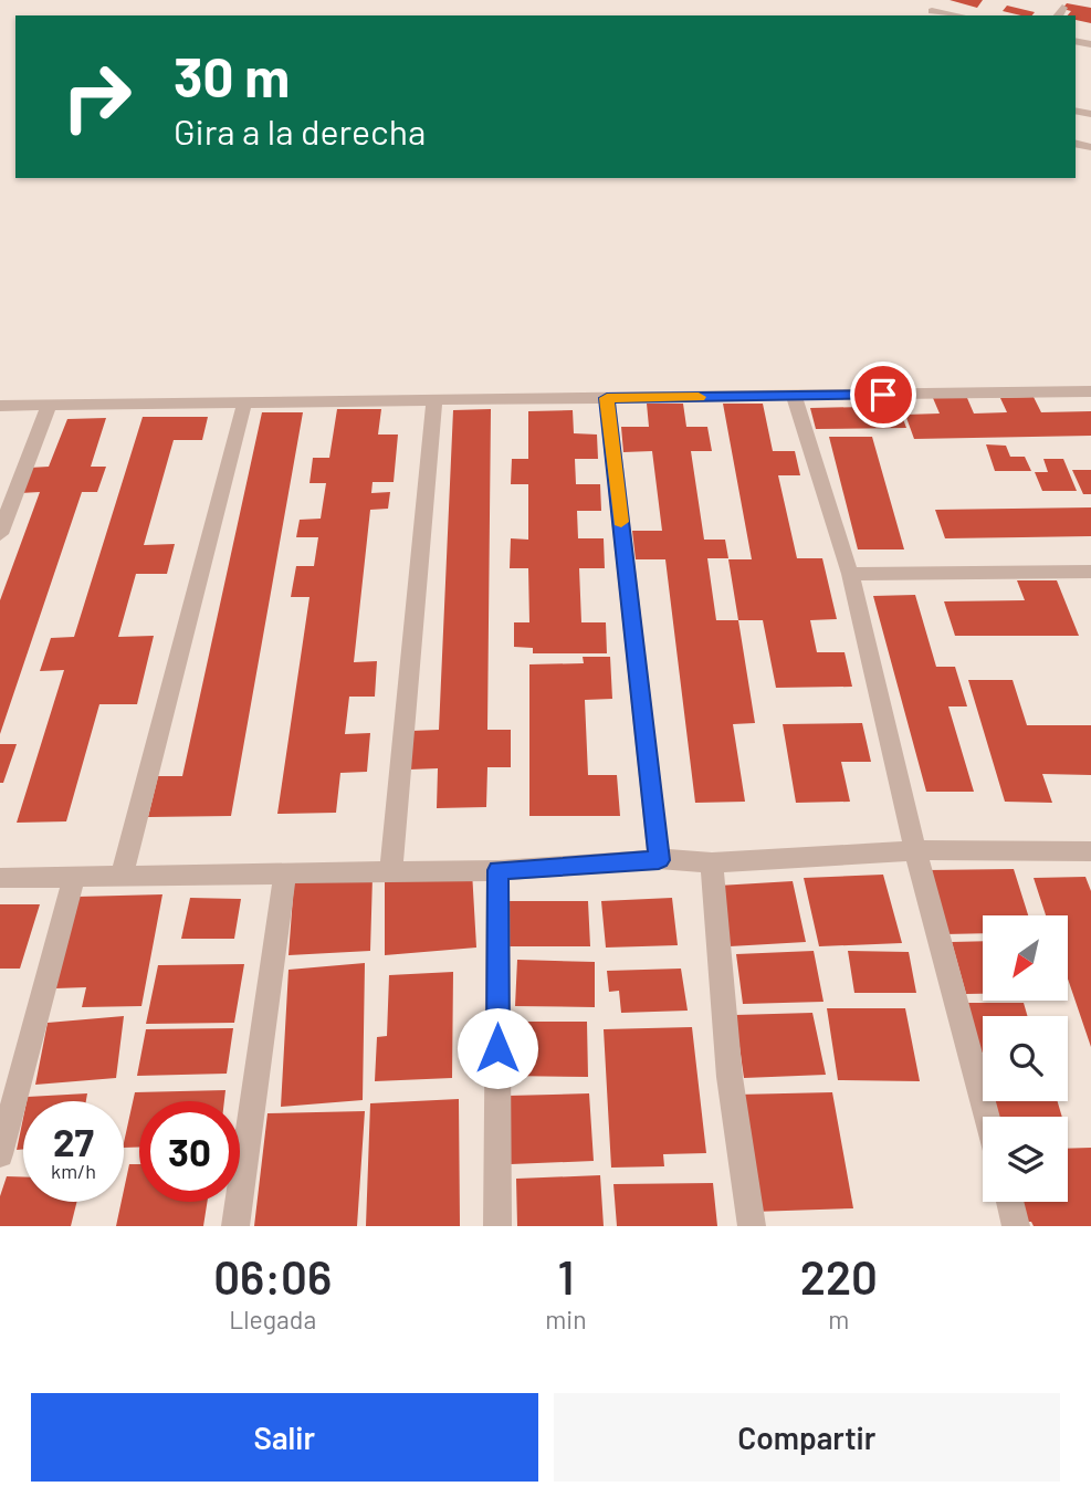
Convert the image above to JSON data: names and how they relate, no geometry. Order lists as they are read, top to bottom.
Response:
{
  "north": "bottom left",
  "page": {
    "turn": ["30 m", "Gira a la derecha"],
    "speed": "27 km/h",
    "limit": "30",
    "eta": [
      "06:06",
      "Llegada",
      "1",
      "min",
      "220",
      "m"
    ],
    "buttons": ["Salir", "Compartir"]
  }
}
